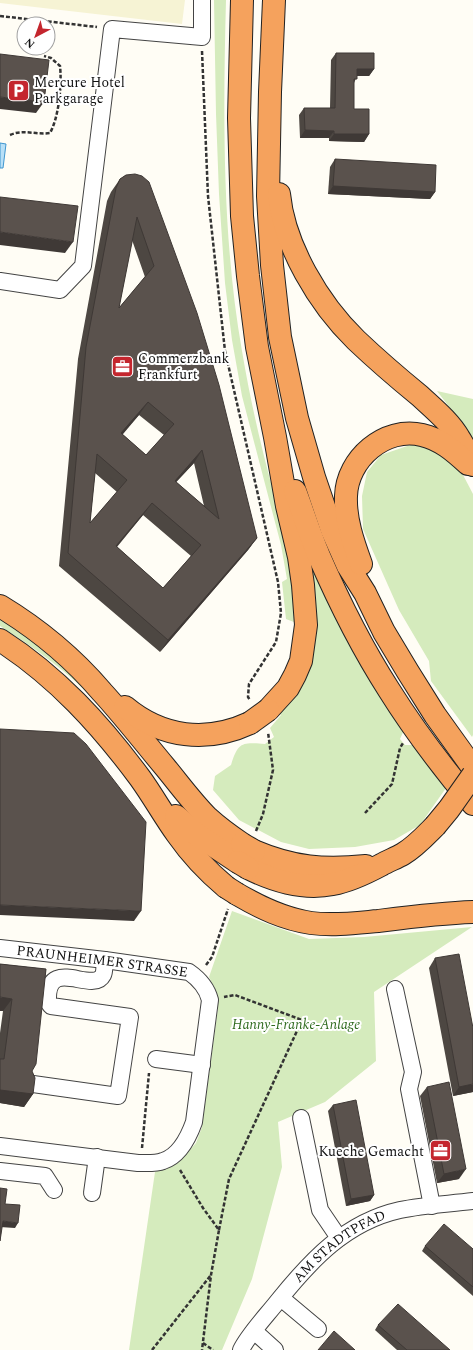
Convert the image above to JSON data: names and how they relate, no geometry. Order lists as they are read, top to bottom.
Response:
{
  "streets": {
    "street": ["PRAUNHEIMER STRASSE", "AM STADTPFAD"]
  },
  "parks": ["Hanny-Franke-Anlage"],
  "places": {
    "parking": ["Mercure Hotel Parkgarage"],
    "office": ["Commerzbank Frankfurt", "Kueche Gemacht"]
  },
  "north": "bottom left"
}
